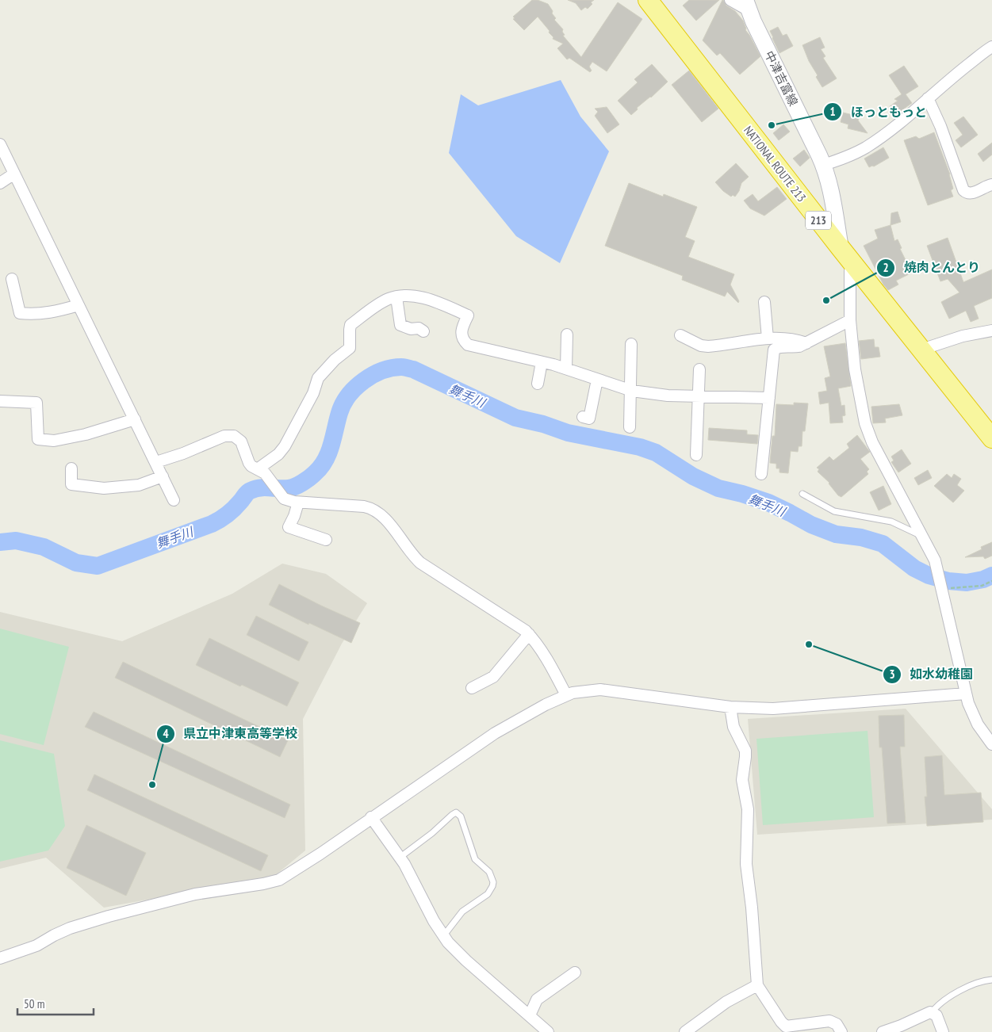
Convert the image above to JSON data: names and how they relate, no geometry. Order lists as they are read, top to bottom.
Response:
{
  "streets": {
    "highway": ["NATIONAL ROUTE 213", "213"],
    "main road": ["中津吉富線"]
  },
  "crossings": [
    ["中津吉富線", "NATIONAL ROUTE 213"]
  ],
  "water": ["舞手川"],
  "places": [
    "ほっともっと",
    "焼肉とんとり",
    "如水幼稚園",
    "県立中津東高等学校"
  ],
  "scale_bar": "50 m"
}
